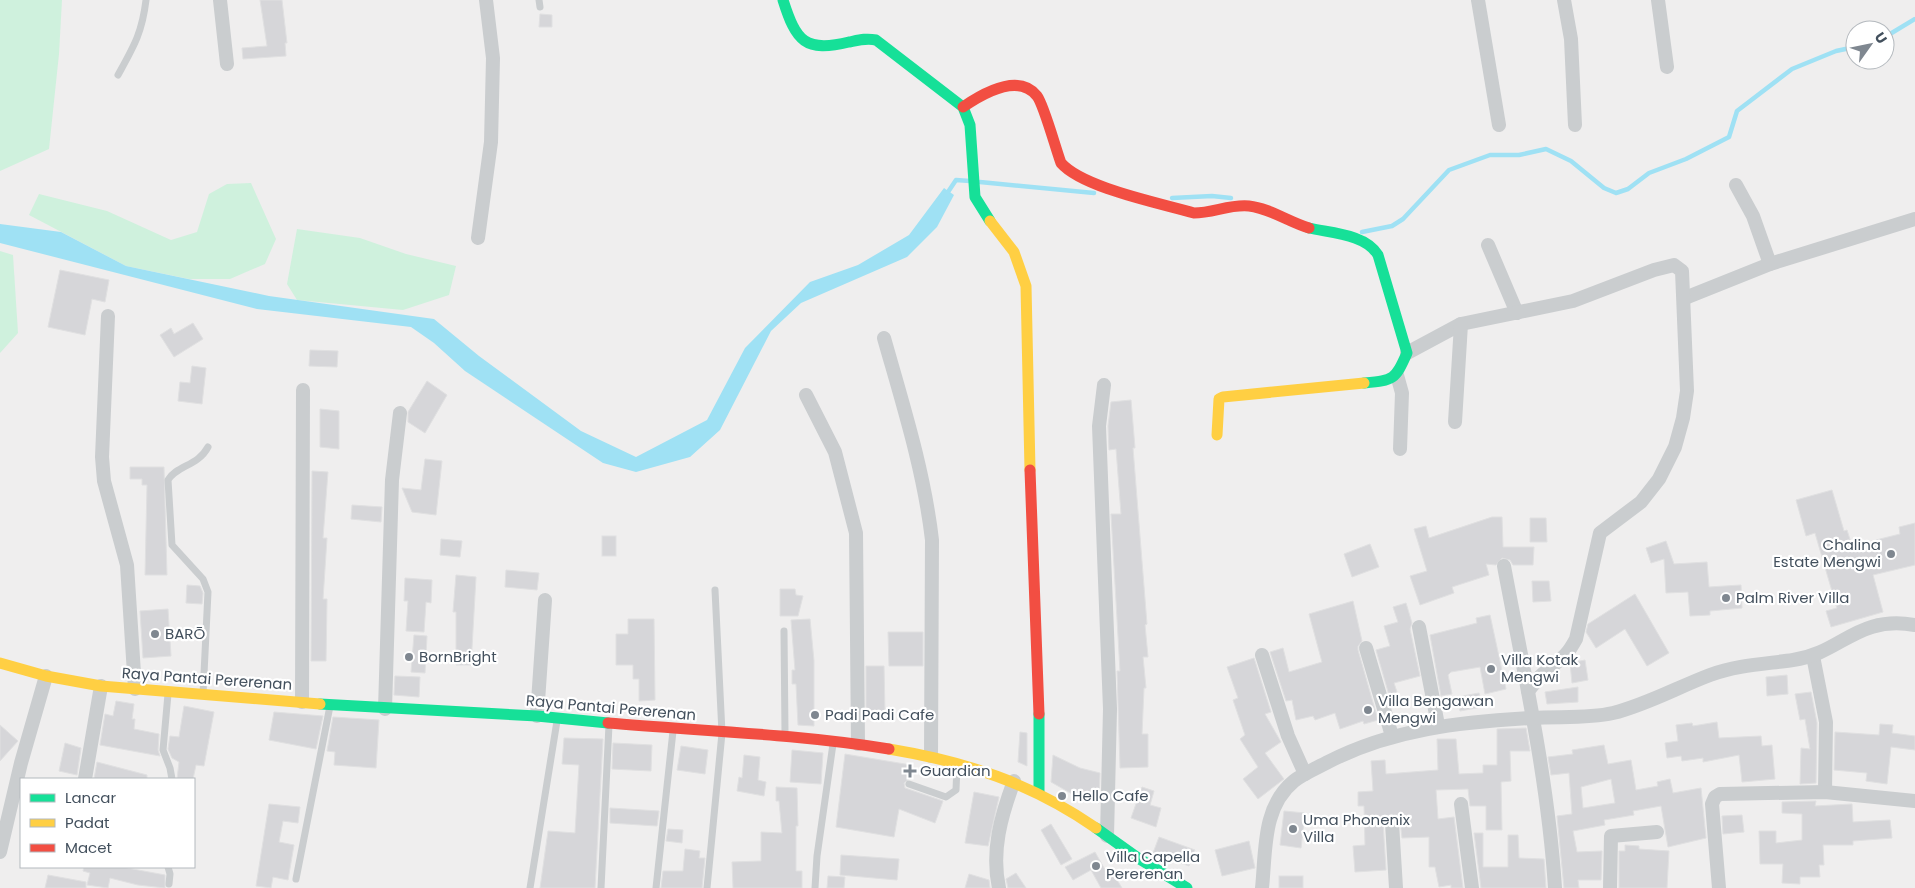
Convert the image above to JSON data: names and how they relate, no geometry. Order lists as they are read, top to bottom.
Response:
{
  "streets": {
    "street": ["Raya Pantai Pererenan"]
  },
  "places": {
    "other": [
      "Chalina Estate Mengwi",
      "Palm River Villa",
      "BARŌ",
      "BornBright",
      "Villa Kotak Mengwi",
      "Villa Bengawan Mengwi",
      "Padi Padi Cafe",
      "Hello Cafe",
      "Uma Phonenix Villa",
      "Villa Capella Pererenan"
    ],
    "health": ["Guardian"]
  },
  "legend": ["Lancar", "Padat", "Macet"],
  "north": "top right"
}
